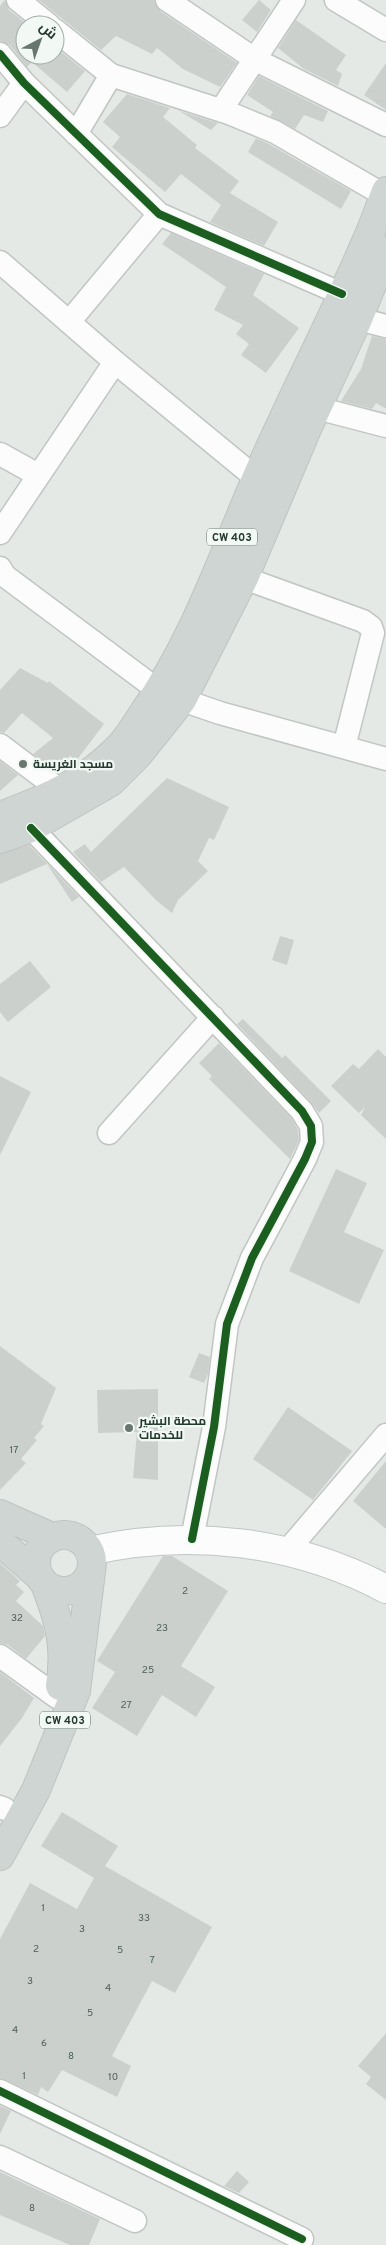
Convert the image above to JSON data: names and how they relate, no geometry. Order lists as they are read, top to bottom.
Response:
{
  "streets": {
    "main road": ["CW 403"]
  },
  "places": ["مسجد الغريسة", "محطة البشير للخدمات"],
  "house_numbers": [
    "17",
    "2",
    "32",
    "23",
    "25",
    "27",
    "1",
    "33",
    "3",
    "2",
    "5",
    "7",
    "3",
    "4",
    "5",
    "4",
    "6",
    "8",
    "1",
    "10",
    "8"
  ],
  "north": "top right"
}
